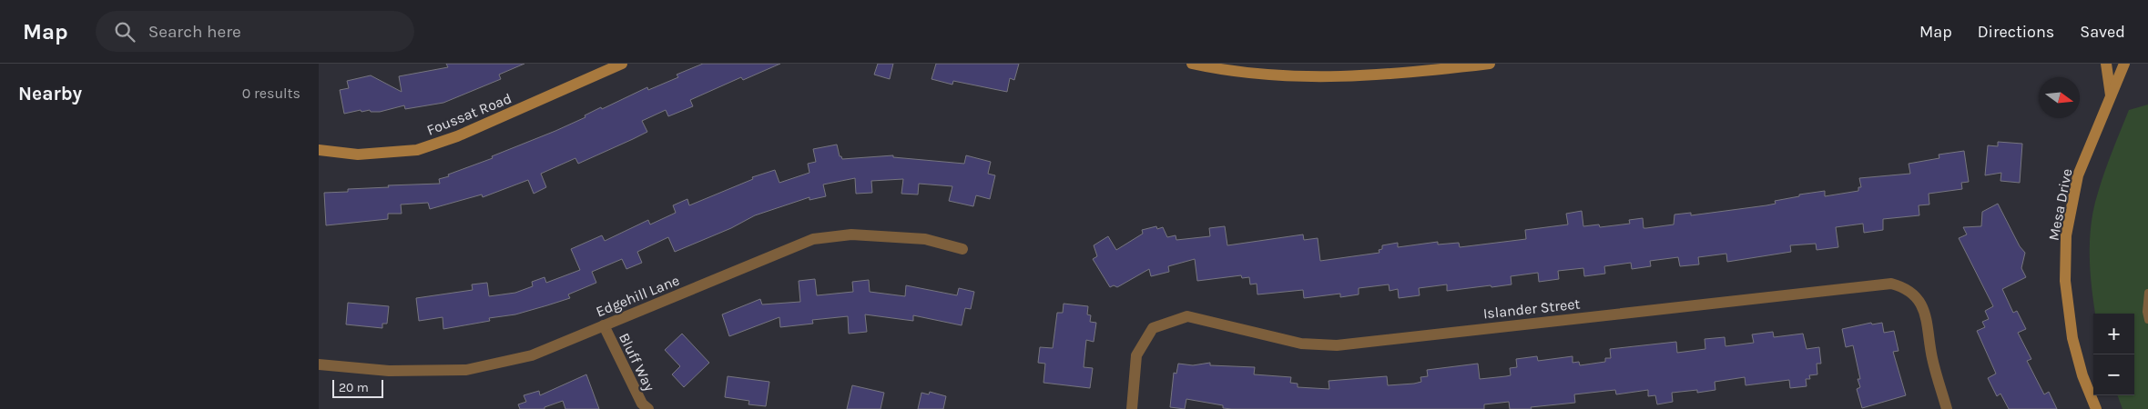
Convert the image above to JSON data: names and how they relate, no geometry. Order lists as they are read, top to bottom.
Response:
{
  "streets": {
    "main road": ["Foussat Road", "Mesa Drive"],
    "street": ["Edgehill Lane", "Islander Street", "Bluff Way"]
  },
  "crossings": [
    ["Edgehill Lane", "Bluff Way"]
  ],
  "scale_bar": "20 m",
  "north": "right",
  "page": {
    "header": "Map",
    "search": "Search here",
    "nav": ["Map", "Directions", "Saved"],
    "heading": ["Nearby", "0 results"],
    "map_buttons": ["+", "−"],
    "scale": "20 m"
  }
}
